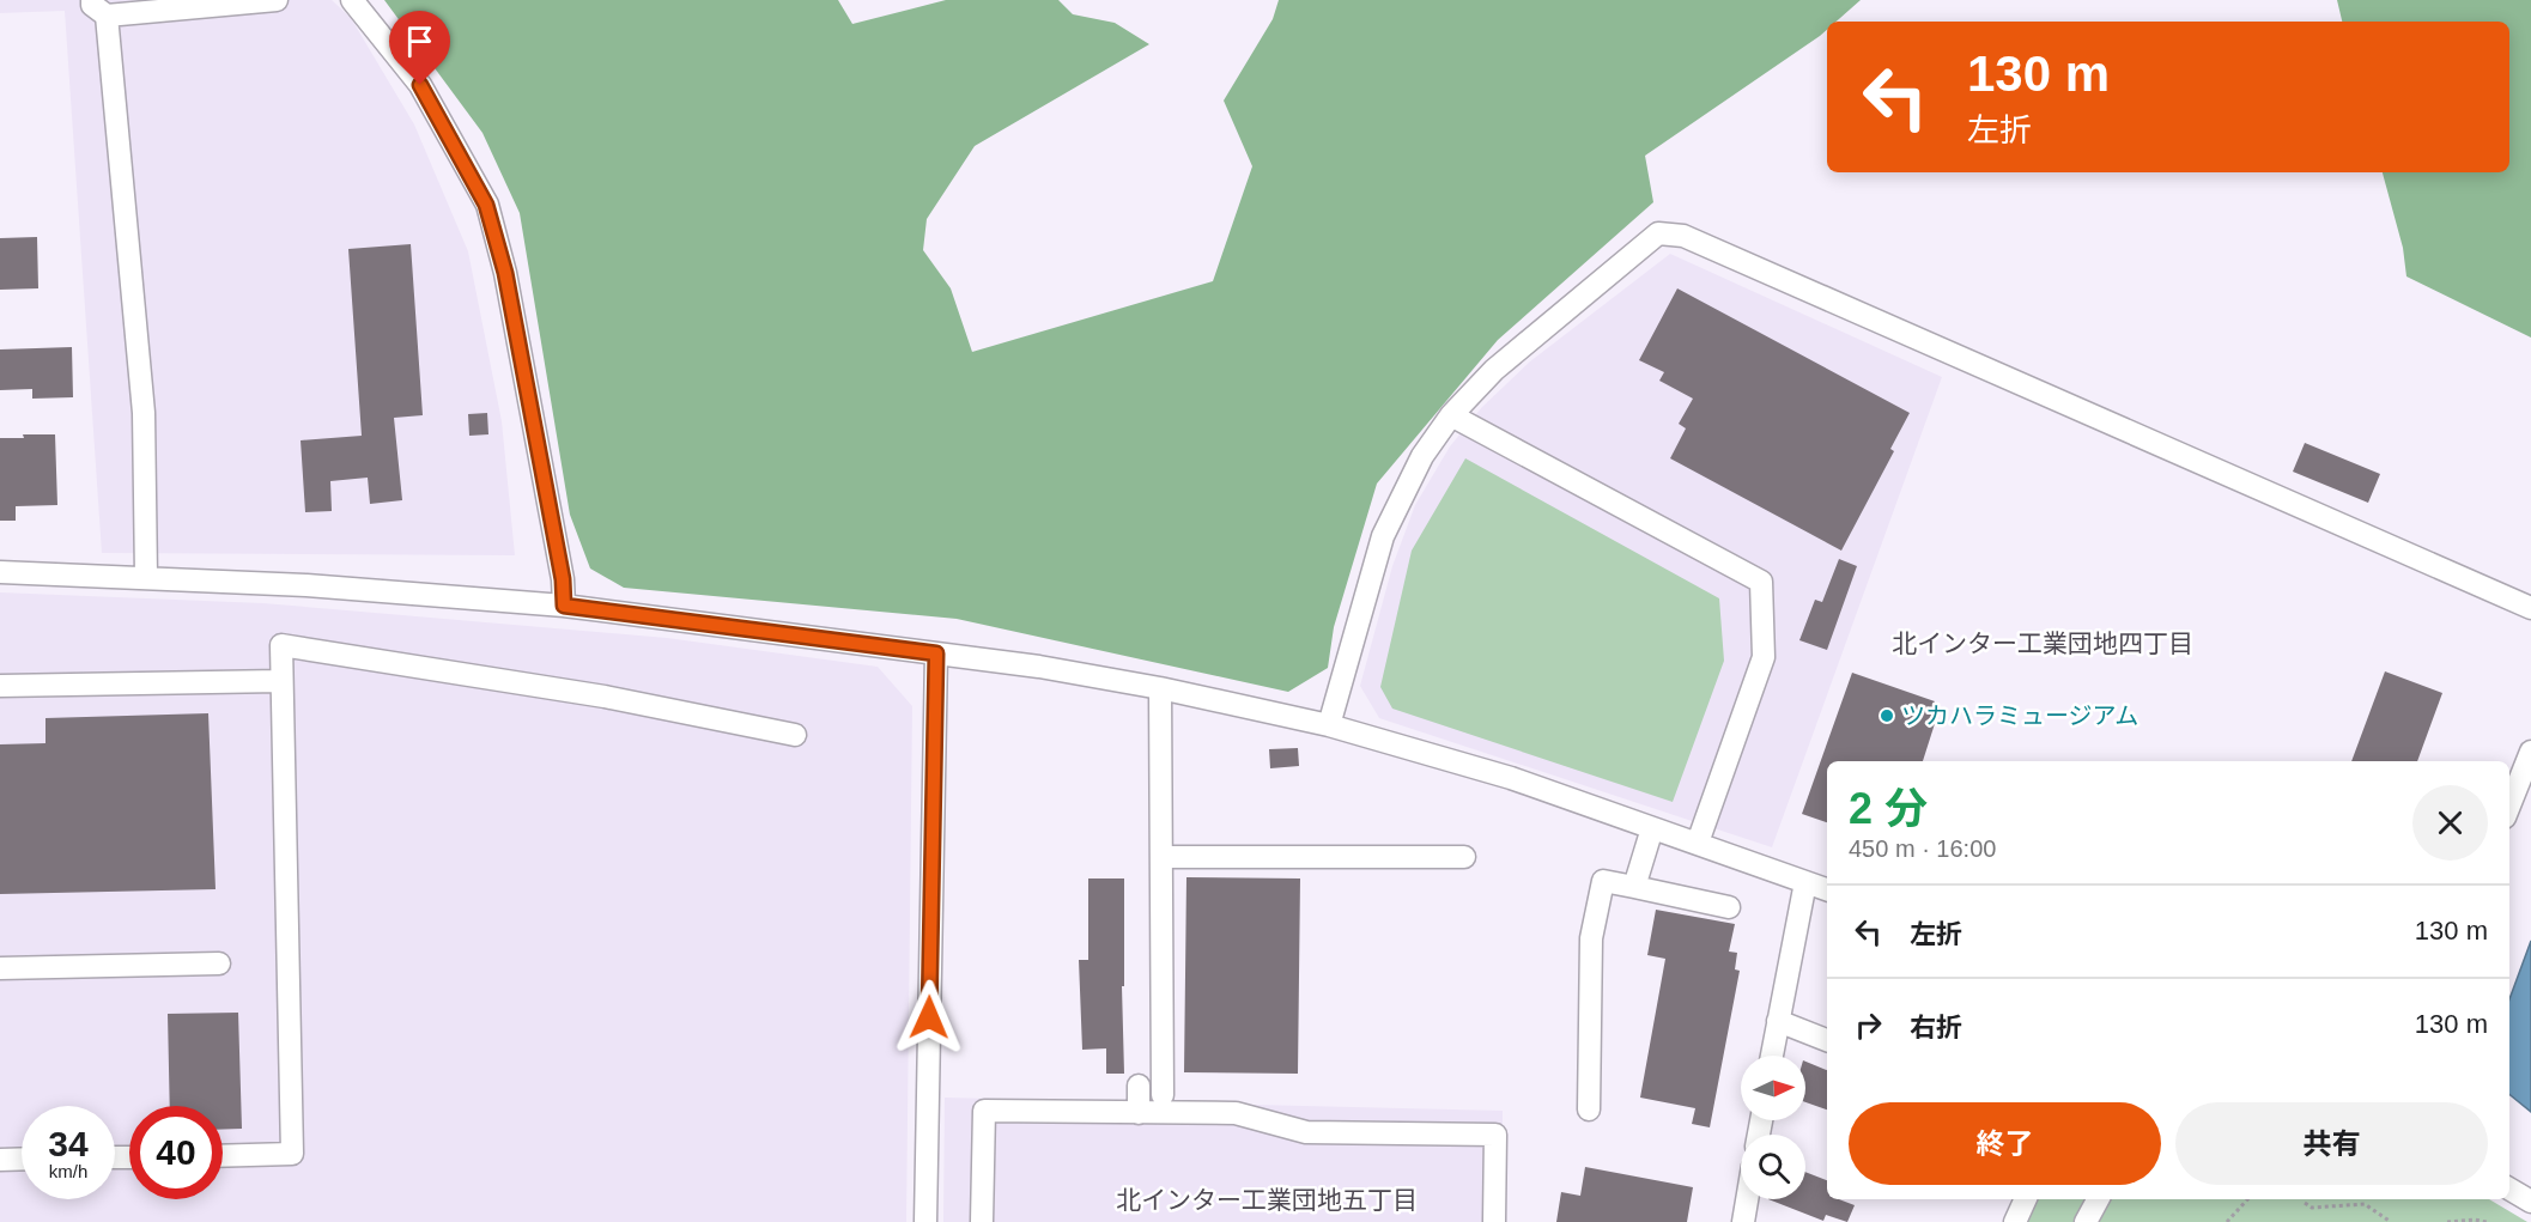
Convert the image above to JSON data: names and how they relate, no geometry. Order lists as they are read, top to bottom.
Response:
{
  "districts": ["北インター工業団地四丁目", "北インター工業団地五丁目"],
  "places": ["ツカハラミュージアム"],
  "north": "right",
  "page": {
    "turn": ["130 m", "左折"],
    "heading": ["2 分", "450 m · 16:00"],
    "list": [
      {
        "name": "左折",
        "value": "130 m"
      },
      {
        "name": "右折",
        "value": "130 m"
      }
    ],
    "buttons": ["終了", "共有"],
    "speed": "34 km/h",
    "limit": "40"
  }
}
